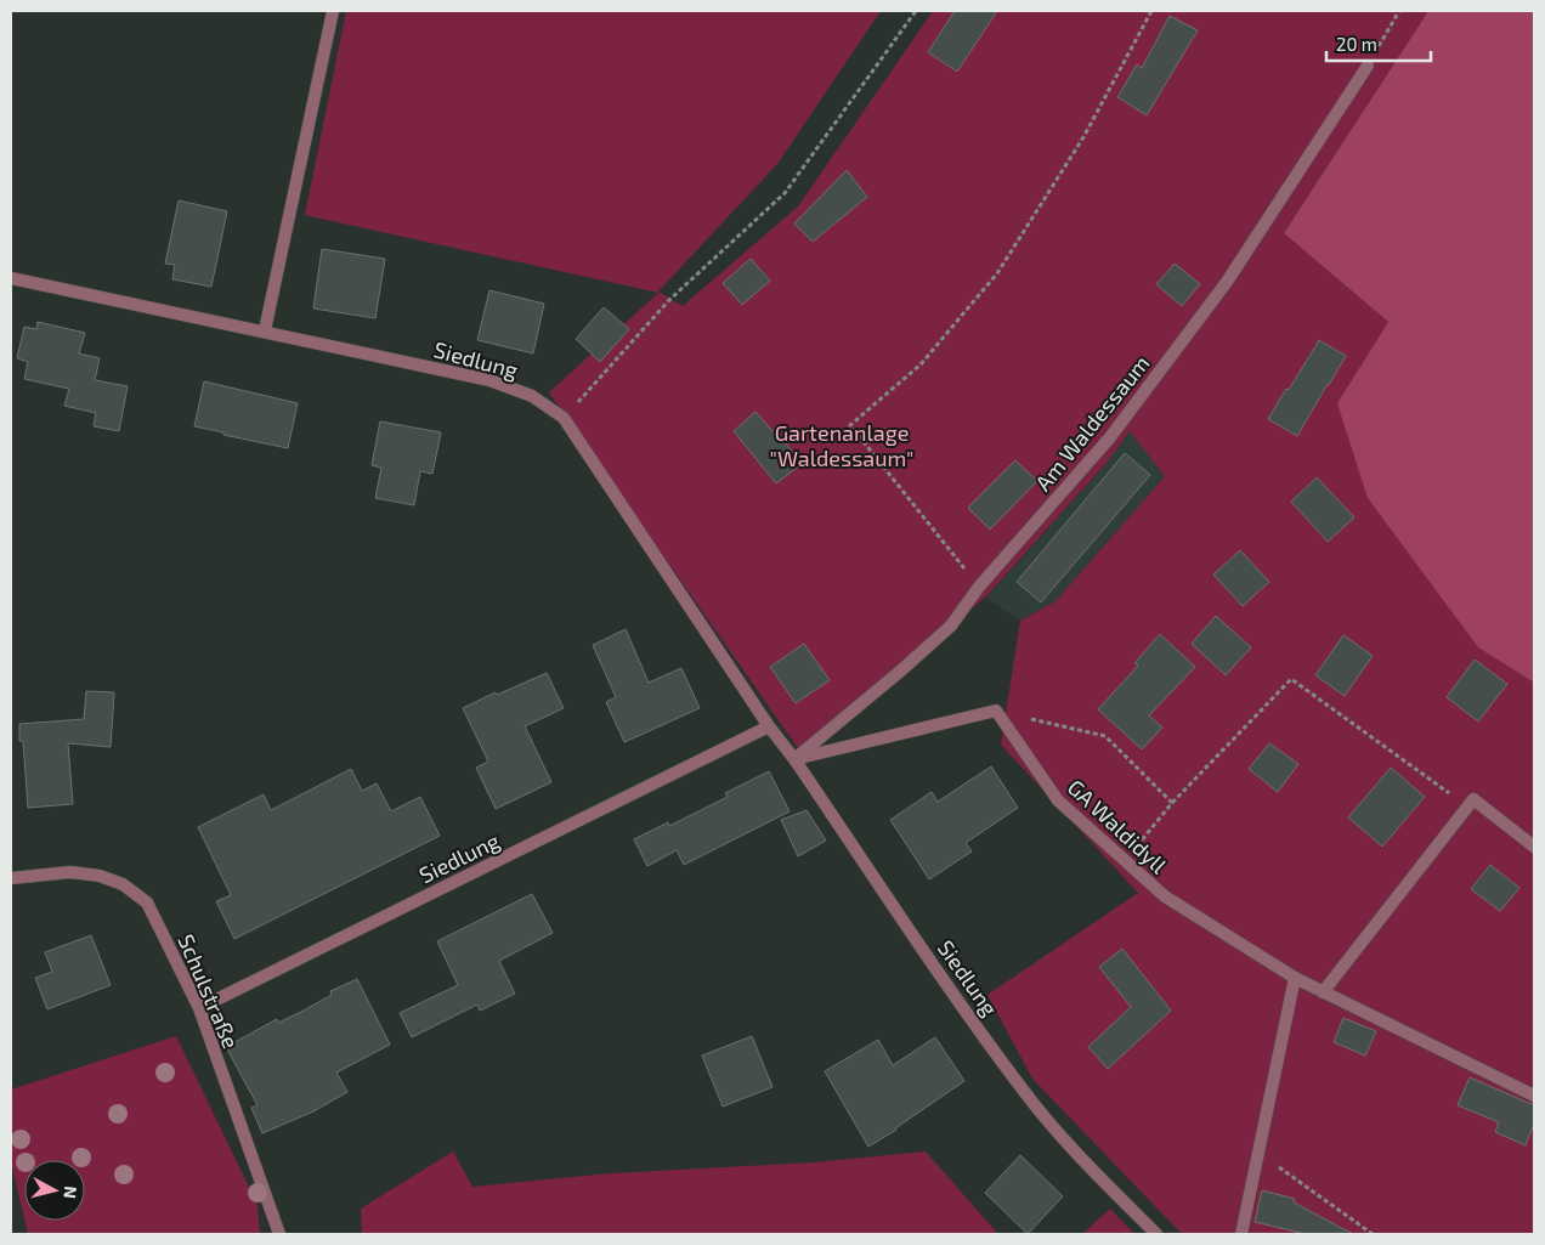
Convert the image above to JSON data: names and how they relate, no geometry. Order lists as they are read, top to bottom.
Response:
{
  "streets": {
    "street": [
      "Siedlung",
      "Am Waldessaum",
      "GA Waldidyll",
      "Schulstraße"
    ]
  },
  "crossings": [
    ["Siedlung", "Am Waldessaum"],
    ["Siedlung", "Schulstraße"]
  ],
  "parks": ["Gartenanlage \"Waldessaum\""],
  "scale_bar": "20 m",
  "north": "right"
}
